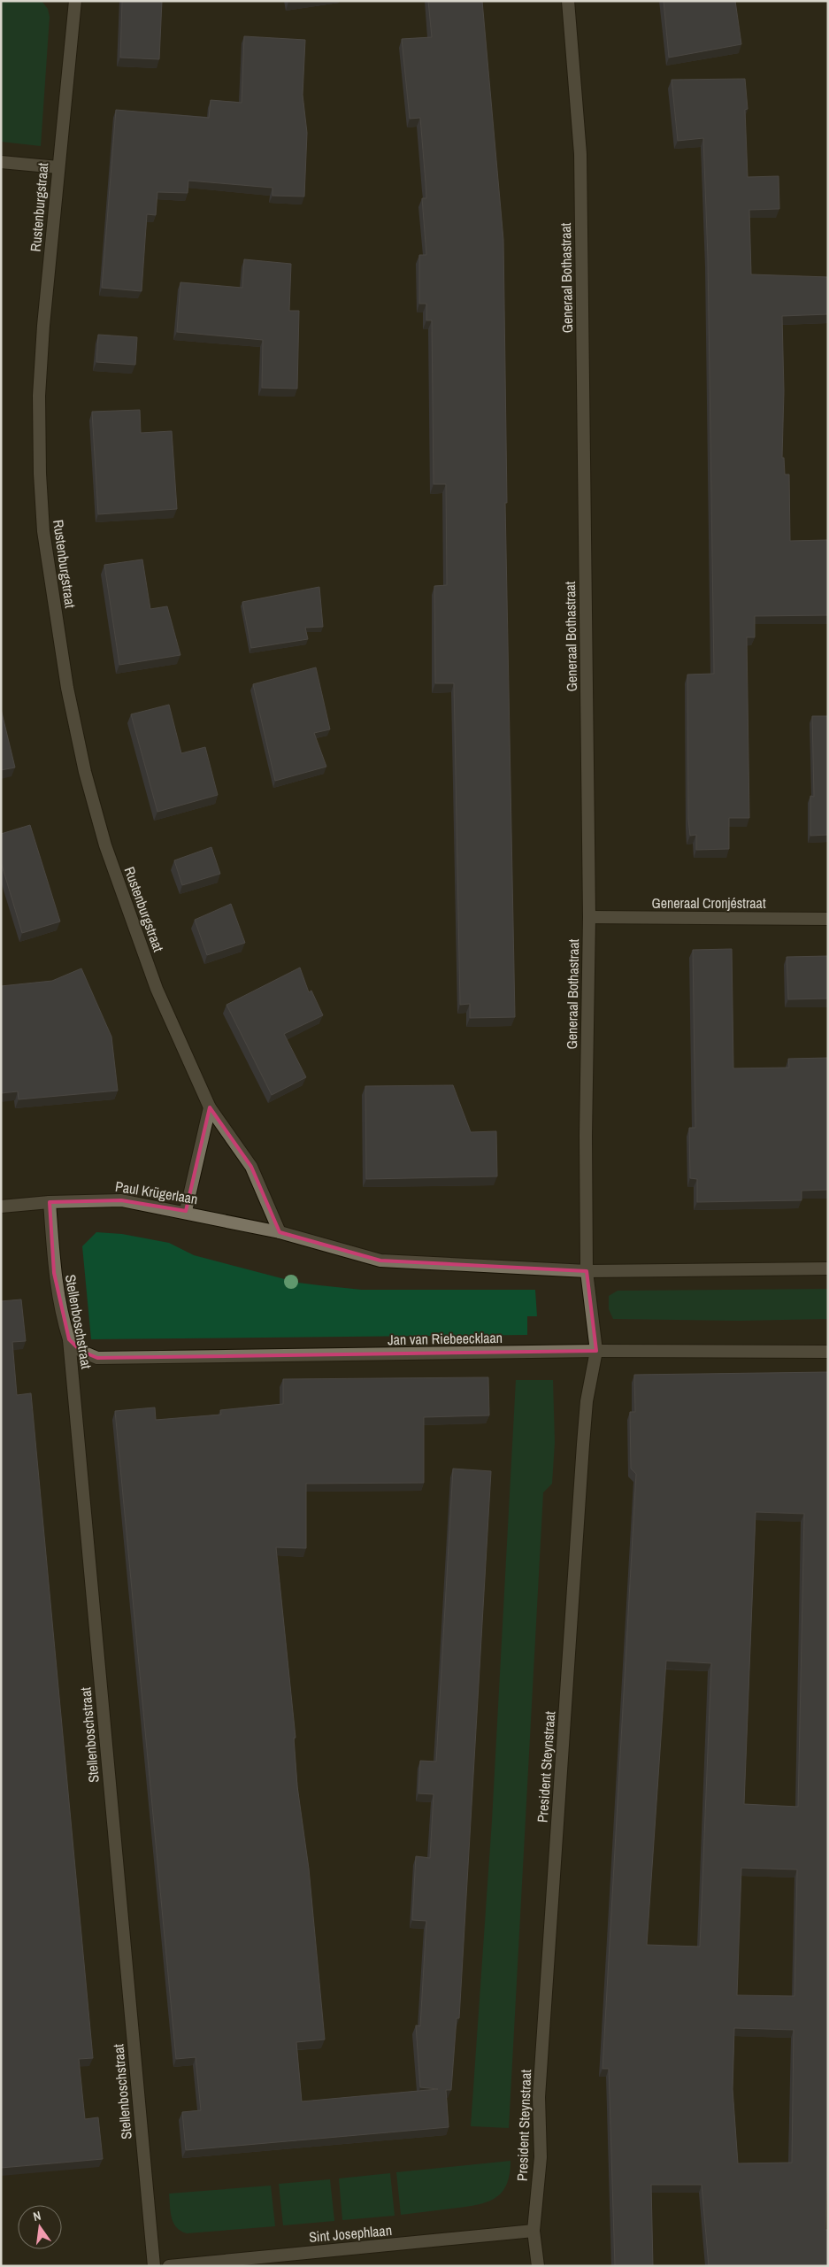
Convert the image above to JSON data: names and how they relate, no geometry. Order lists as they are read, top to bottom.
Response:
{
  "streets": {
    "street": [
      "Rustenburgstraat",
      "Generaal Bothastraat",
      "Generaal Cronjéstraat",
      "Paul Krügerlaan",
      "Stellenboschstraat",
      "Jan van Riebeecklaan",
      "President Steynstraat",
      "Sint Josephlaan"
    ]
  },
  "crossings": [
    ["Rustenburgstraat", "Paul Krügerlaan"],
    ["Generaal Bothastraat", "Generaal Cronjéstraat"],
    ["Generaal Bothastraat", "President Steynstraat"],
    ["Paul Krügerlaan", "Stellenboschstraat"],
    ["Stellenboschstraat", "Jan van Riebeecklaan"],
    ["Jan van Riebeecklaan", "President Steynstraat"],
    ["President Steynstraat", "Sint Josephlaan"]
  ],
  "north": "top"
}
